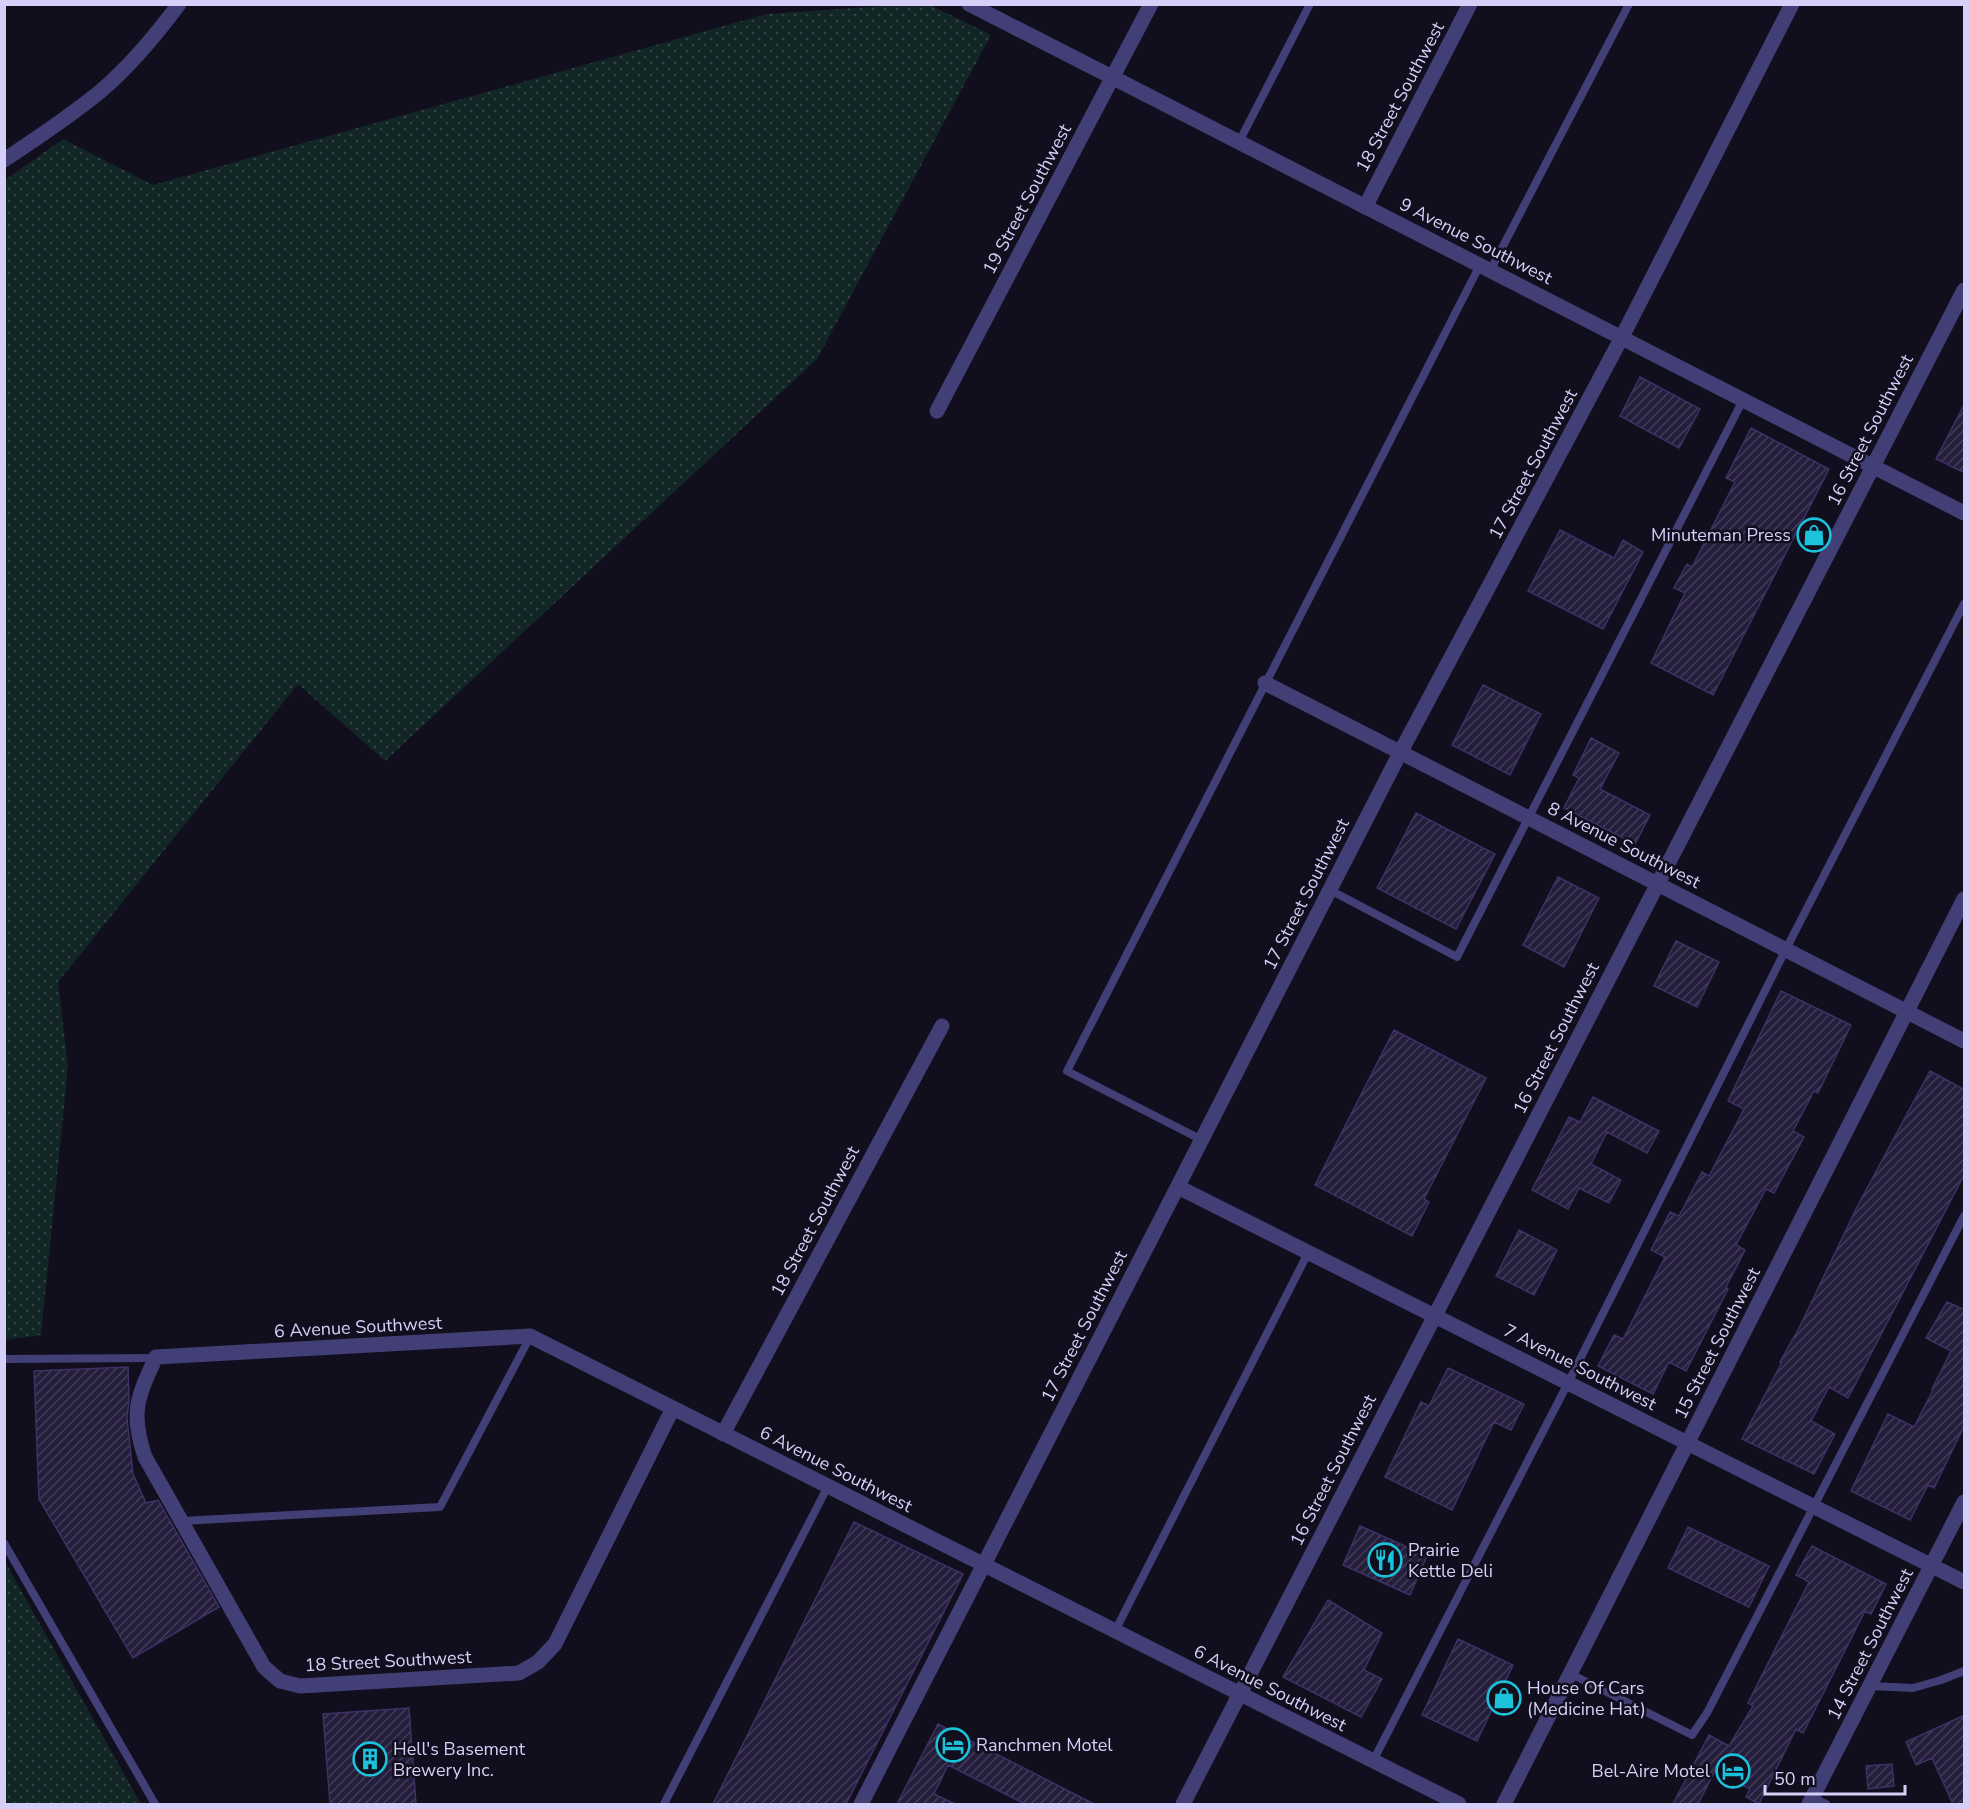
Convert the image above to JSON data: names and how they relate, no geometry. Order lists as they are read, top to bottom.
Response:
{
  "streets": {
    "street": [
      "18 Street Southwest",
      "19 Street Southwest",
      "9 Avenue Southwest",
      "16 Street Southwest",
      "17 Street Southwest",
      "8 Avenue Southwest",
      "6 Avenue Southwest",
      "15 Street Southwest",
      "7 Avenue Southwest",
      "14 Street Southwest"
    ]
  },
  "crossings": [
    ["18 Street Southwest", "9 Avenue Southwest"],
    ["18 Street Southwest", "6 Avenue Southwest"],
    ["19 Street Southwest", "9 Avenue Southwest"],
    ["9 Avenue Southwest", "16 Street Southwest"],
    ["9 Avenue Southwest", "17 Street Southwest"],
    ["16 Street Southwest", "8 Avenue Southwest"],
    ["16 Street Southwest", "6 Avenue Southwest"],
    ["16 Street Southwest", "7 Avenue Southwest"],
    ["17 Street Southwest", "8 Avenue Southwest"],
    ["17 Street Southwest", "6 Avenue Southwest"],
    ["17 Street Southwest", "7 Avenue Southwest"],
    ["8 Avenue Southwest", "15 Street Southwest"],
    ["15 Street Southwest", "7 Avenue Southwest"],
    ["7 Avenue Southwest", "14 Street Southwest"]
  ],
  "places": {
    "shop": ["Minuteman Press", "House Of Cars (Medicine Hat)"],
    "restaurant": ["Prairie Kettle Deli"],
    "hotel": ["Ranchmen Motel", "Bel-Aire Motel"],
    "building": ["Hell's Basement Brewery Inc."]
  },
  "scale_bar": "50 m"
}
